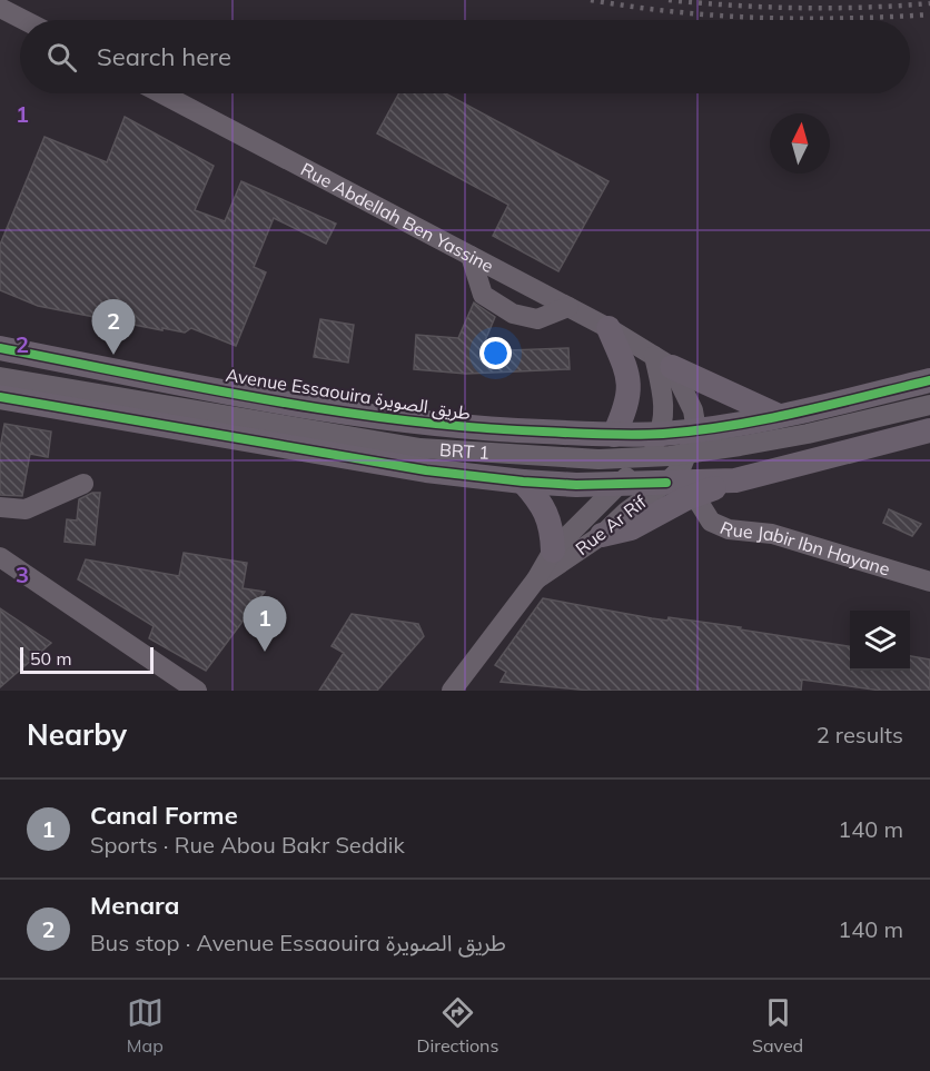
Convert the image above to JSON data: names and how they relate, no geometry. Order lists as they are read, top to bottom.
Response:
{
  "streets": {
    "main road": ["Avenue Essaouira طريق الصويرة"],
    "street": [
      "Rue Abdellah Ben Yassine",
      "BRT 1",
      "Rue Ar Rif",
      "Rue Jabir Ibn Hayane"
    ]
  },
  "crossings": [
    ["Avenue Essaouira طريق الصويرة", "BRT 1"],
    ["Avenue Essaouira طريق الصويرة", "Rue Ar Rif"],
    ["BRT 1", "Rue Ar Rif"]
  ],
  "scale_bar": "50 m",
  "north": "top",
  "page": {
    "search": "Search here",
    "pins": ["2", "1"],
    "scale": "50 m",
    "heading": ["Nearby", "2 results"],
    "list": [
      {
        "mark": "1",
        "name": "Canal Forme",
        "note": "Sports · Rue Abou Bakr Seddik",
        "value": "140 m"
      },
      {
        "mark": "2",
        "name": "Menara",
        "note": "Bus stop · Avenue Essaouira طريق الصويرة",
        "value": "140 m"
      }
    ],
    "nav": ["Map", "Directions", "Saved"]
  },
  "grid": {
    "rows": ["1", "2", "3"]
  }
}
